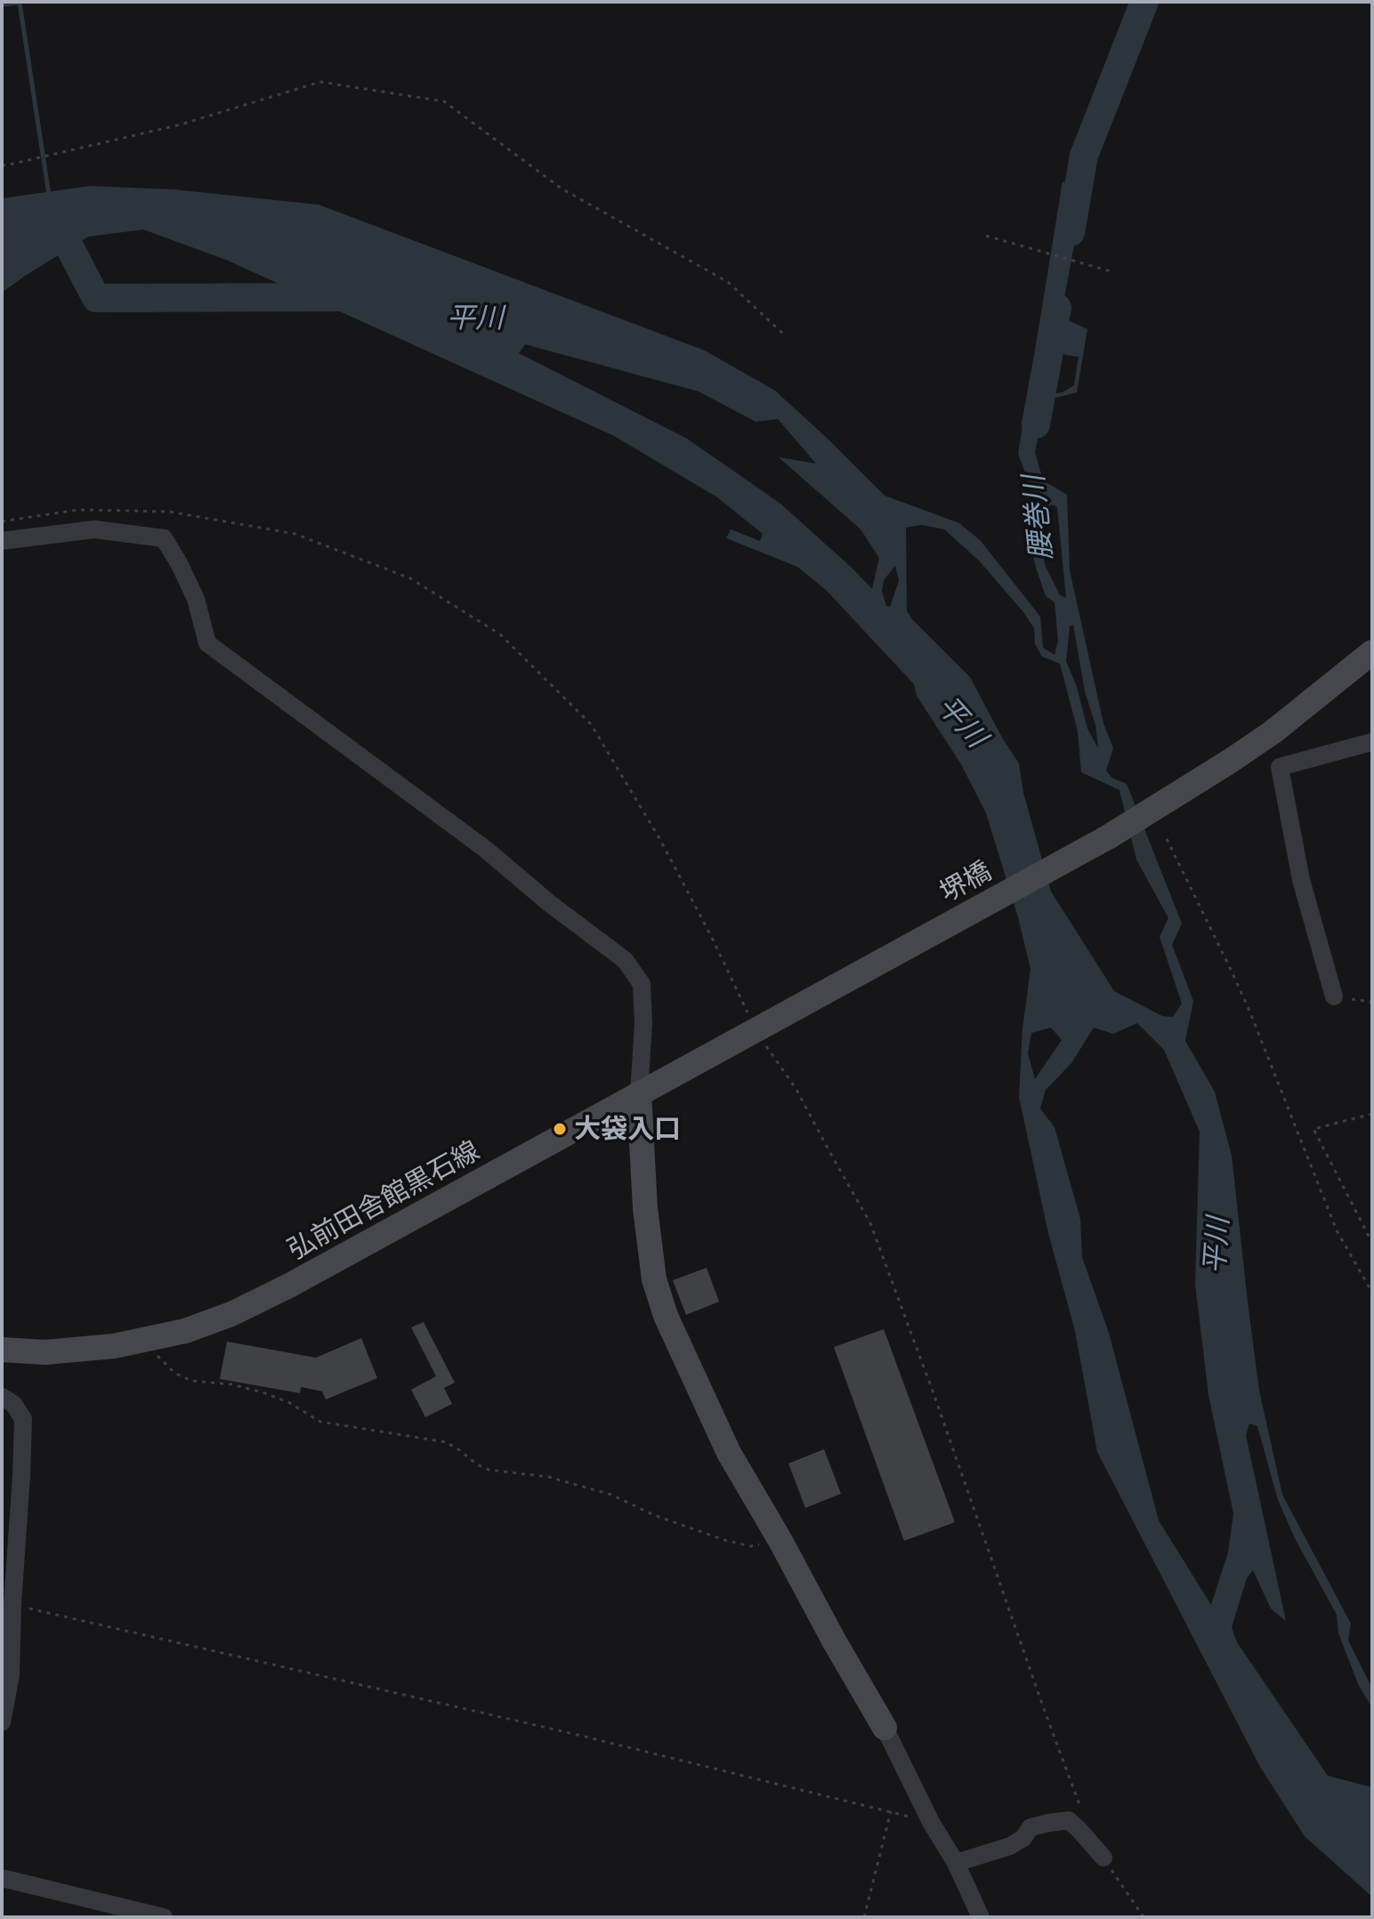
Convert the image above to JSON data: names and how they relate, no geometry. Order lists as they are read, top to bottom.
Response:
{
  "streets": {
    "main road": ["堺橋", "弘前田舎館黒石線"]
  },
  "crossings": [
    ["堺橋", "弘前田舎館黒石線"]
  ],
  "water": ["平川", "腰巻川"],
  "places": ["大袋入口"]
}
